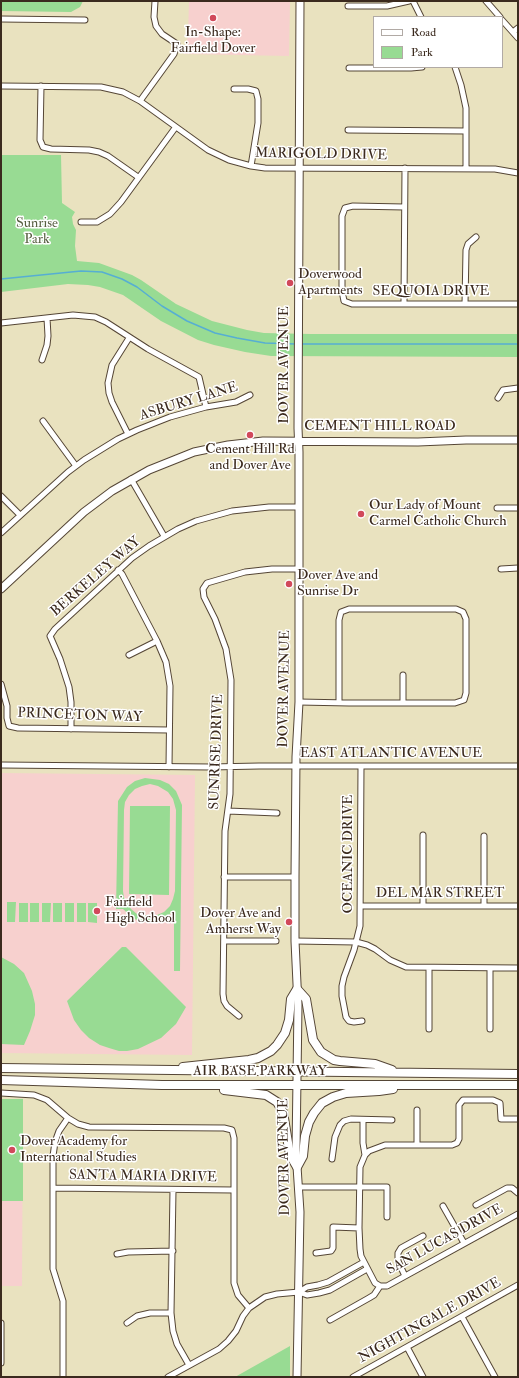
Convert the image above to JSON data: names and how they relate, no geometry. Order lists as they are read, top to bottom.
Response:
{
  "streets": {
    "main road": ["DOVER AVENUE", "CEMENT HILL ROAD", "AIR BASE PARKWAY"],
    "street": [
      "MARIGOLD DRIVE",
      "SEQUOIA DRIVE",
      "ASBURY LANE",
      "BERKELEY WAY",
      "PRINCETON WAY",
      "SUNRISE DRIVE",
      "EAST ATLANTIC AVENUE",
      "OCEANIC DRIVE",
      "DEL MAR STREET",
      "SANTA MARIA DRIVE",
      "SAN LUCAS DRIVE",
      "NIGHTINGALE DRIVE"
    ]
  },
  "crossings": [
    ["MARIGOLD DRIVE", "DOVER AVENUE"],
    ["DOVER AVENUE", "CEMENT HILL ROAD"],
    ["DOVER AVENUE", "BERKELEY WAY"],
    ["DOVER AVENUE", "SUNRISE DRIVE"],
    ["DOVER AVENUE", "EAST ATLANTIC AVENUE"],
    ["DOVER AVENUE", "AIR BASE PARKWAY"],
    ["BERKELEY WAY", "PRINCETON WAY"],
    ["SUNRISE DRIVE", "EAST ATLANTIC AVENUE"],
    ["EAST ATLANTIC AVENUE", "OCEANIC DRIVE"],
    ["OCEANIC DRIVE", "DEL MAR STREET"]
  ],
  "parks": ["Sunrise Park"],
  "places": [
    "In-Shape: Fairfield Dover",
    "Doverwood Apartments",
    "Cement Hill Rd and Dover Ave",
    "Our Lady of Mount Carmel Catholic Church",
    "Dover Ave and Sunrise Dr",
    "Fairfield High School",
    "Dover Ave and Amherst Way",
    "Dover Academy for International Studies"
  ],
  "legend": ["Road", "Park"]
}
